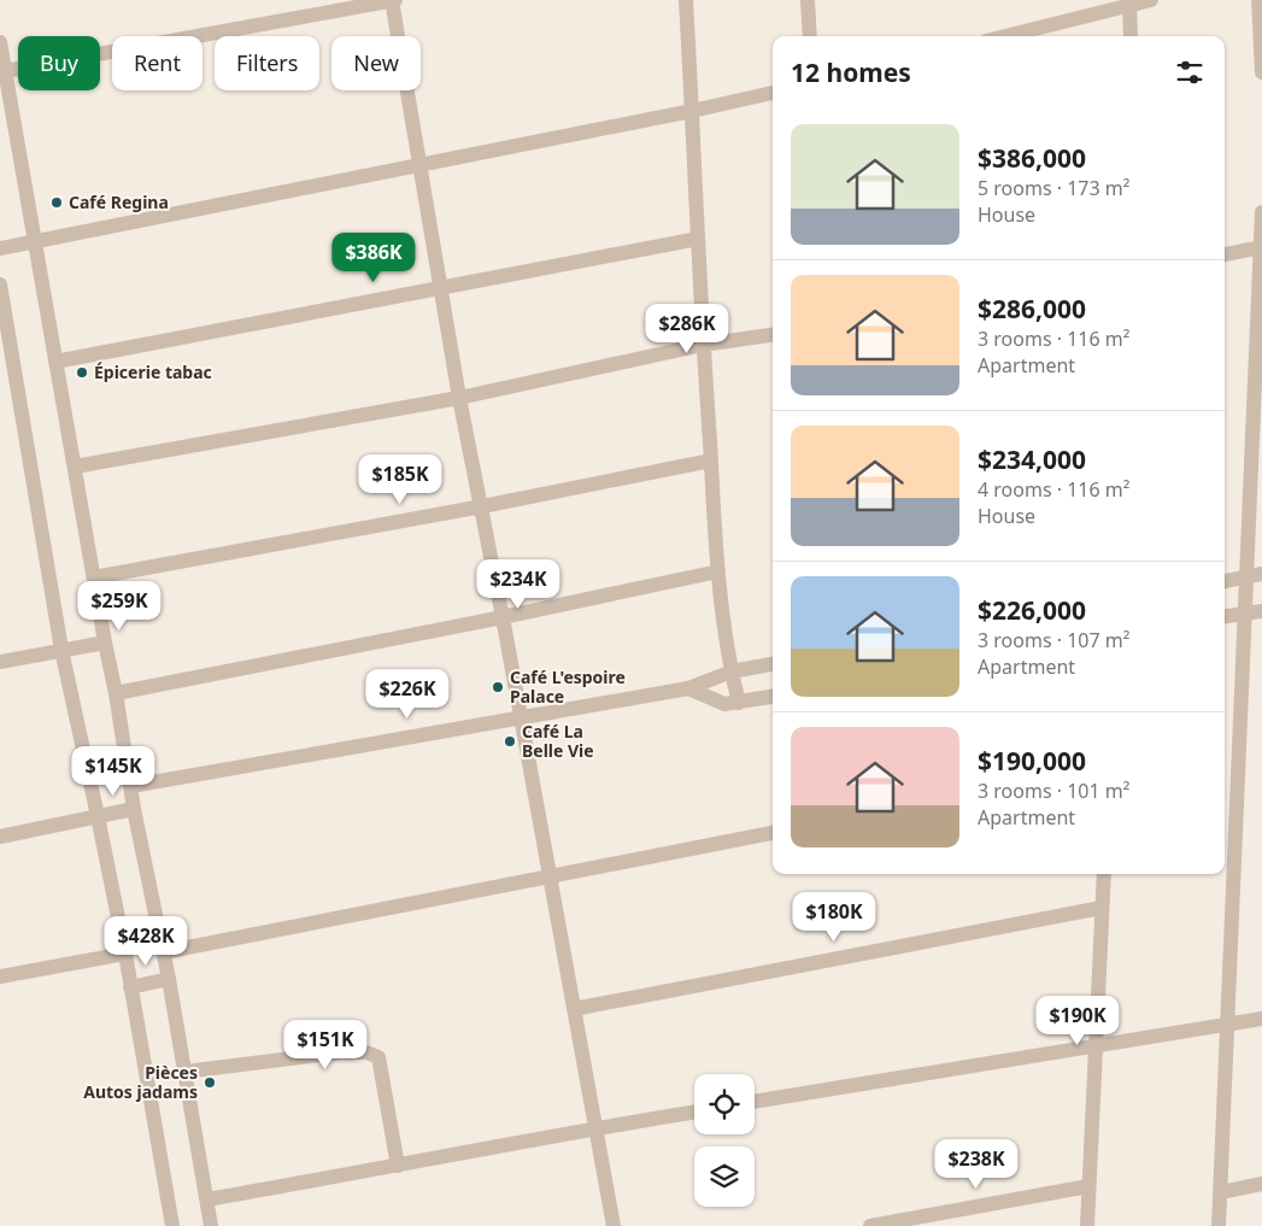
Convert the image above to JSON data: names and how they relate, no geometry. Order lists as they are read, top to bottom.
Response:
{
  "places": [
    "Café Regina",
    "Épicerie tabac",
    "Café L'espoire Palace",
    "Café La Belle Vie",
    "Pièces Autos jadams"
  ],
  "page": {
    "chip": [
      "Buy",
      "Rent",
      "Filters",
      "New"
    ],
    "heading": "12 homes",
    "list": [
      {
        "name": "$386,000",
        "note": "5 rooms · 173 m² · House"
      },
      {
        "name": "$286,000",
        "note": "3 rooms · 116 m² · Apartment"
      },
      {
        "name": "$234,000",
        "note": "4 rooms · 116 m² · House"
      },
      {
        "name": "$226,000",
        "note": "3 rooms · 107 m² · Apartment"
      },
      {
        "name": "$190,000",
        "note": "3 rooms · 101 m² · Apartment"
      }
    ],
    "price": [
      "$386K",
      "$286K",
      "$185K",
      "$234K",
      "$259K",
      "$226K",
      "$145K",
      "$180K",
      "$428K",
      "$190K",
      "$151K",
      "$238K"
    ]
  }
}
